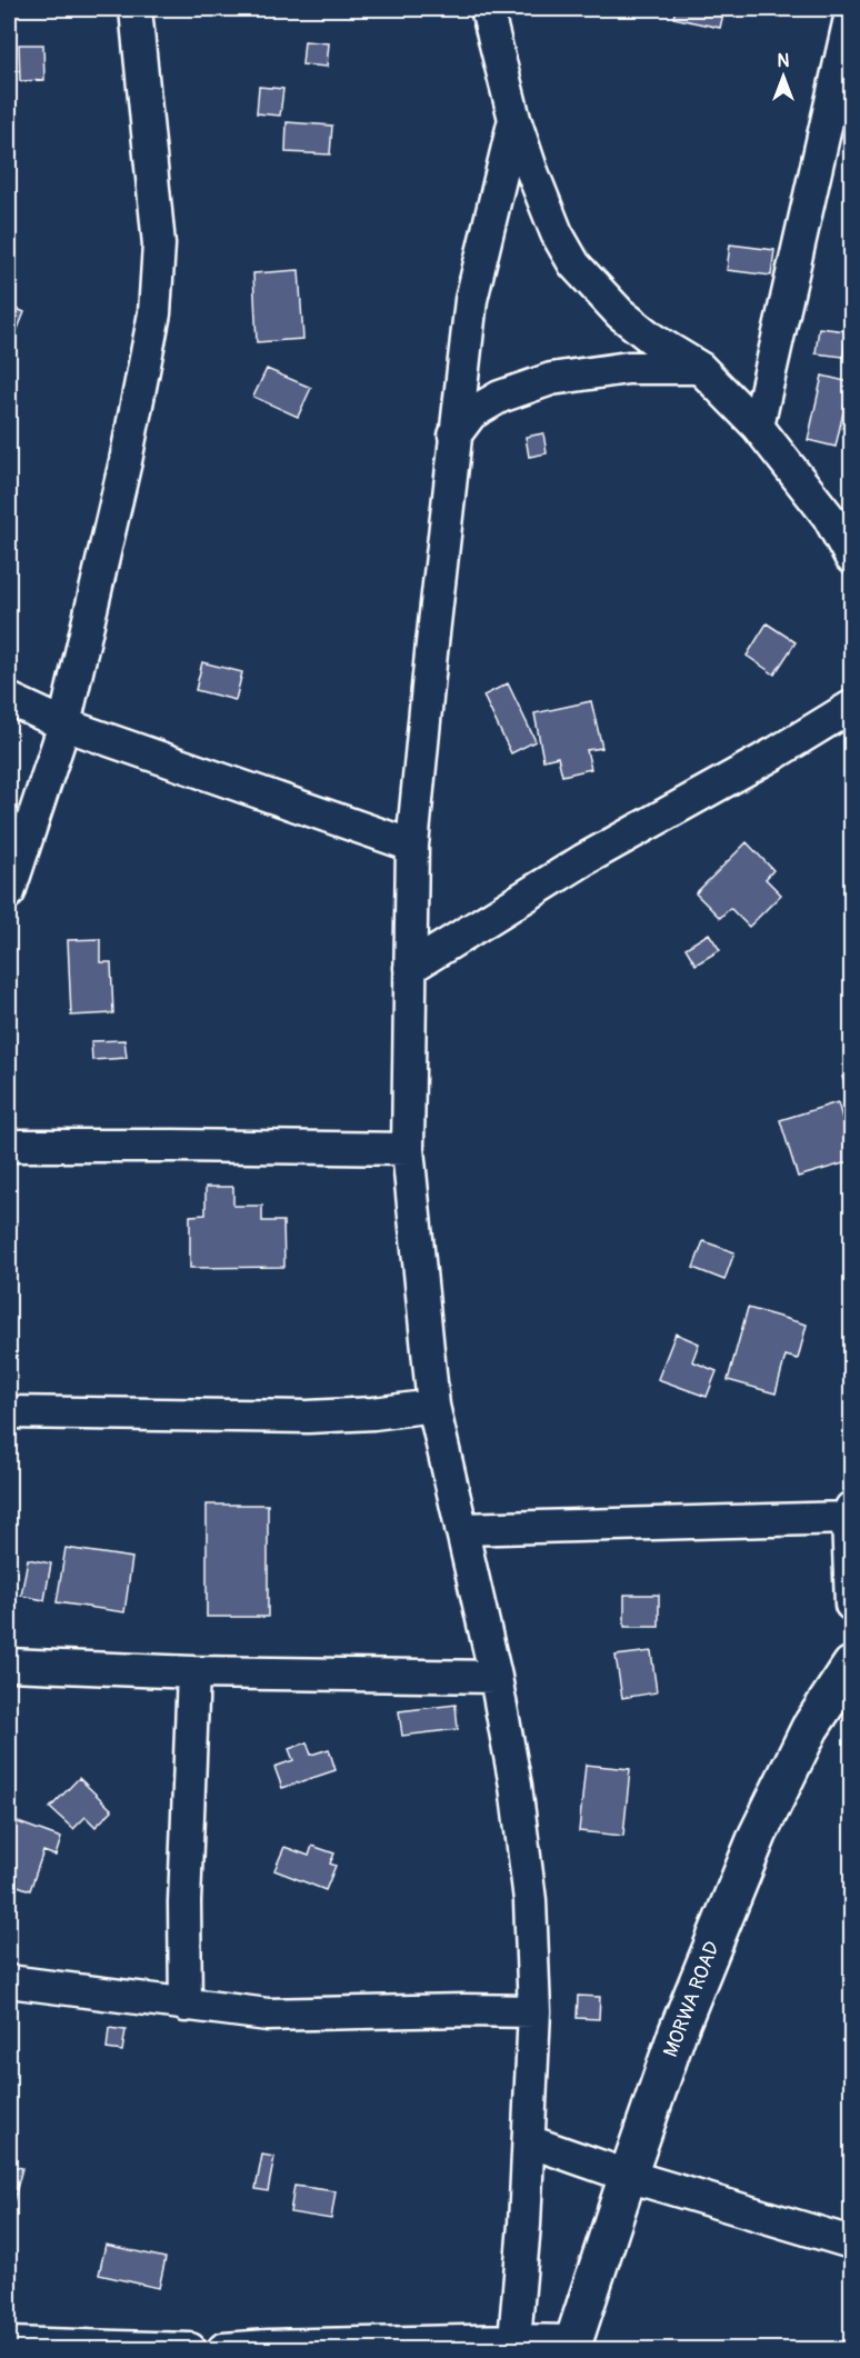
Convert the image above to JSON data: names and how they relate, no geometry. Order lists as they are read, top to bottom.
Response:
{
  "streets": {
    "main road": ["MORWA ROAD"]
  },
  "north": "top"
}
